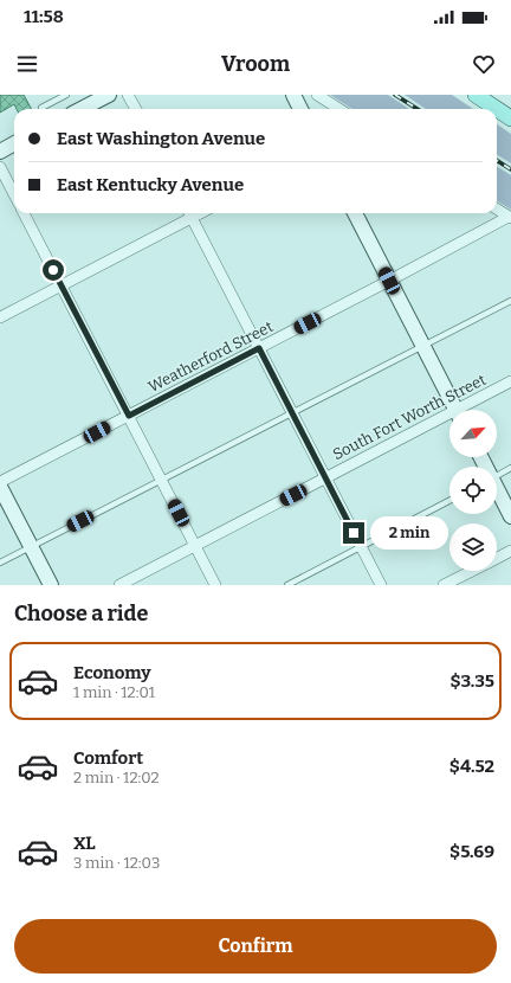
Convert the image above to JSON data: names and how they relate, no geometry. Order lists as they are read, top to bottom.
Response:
{
  "streets": {
    "street": ["Weatherford Street", "South Fort Worth Street"]
  },
  "north": "top right",
  "page": {
    "status": "11:58",
    "header": "Vroom",
    "banner": ["East Washington Avenue", "East Kentucky Avenue"],
    "bubble": "2 min",
    "heading": "Choose a ride",
    "list": [
      {
        "name": "Economy",
        "note": "1 min · 12:01",
        "value": "$3.35"
      },
      {
        "name": "Comfort",
        "note": "2 min · 12:02",
        "value": "$4.52"
      },
      {
        "name": "XL",
        "note": "3 min · 12:03",
        "value": "$5.69"
      }
    ],
    "buttons": "Confirm"
  }
}
